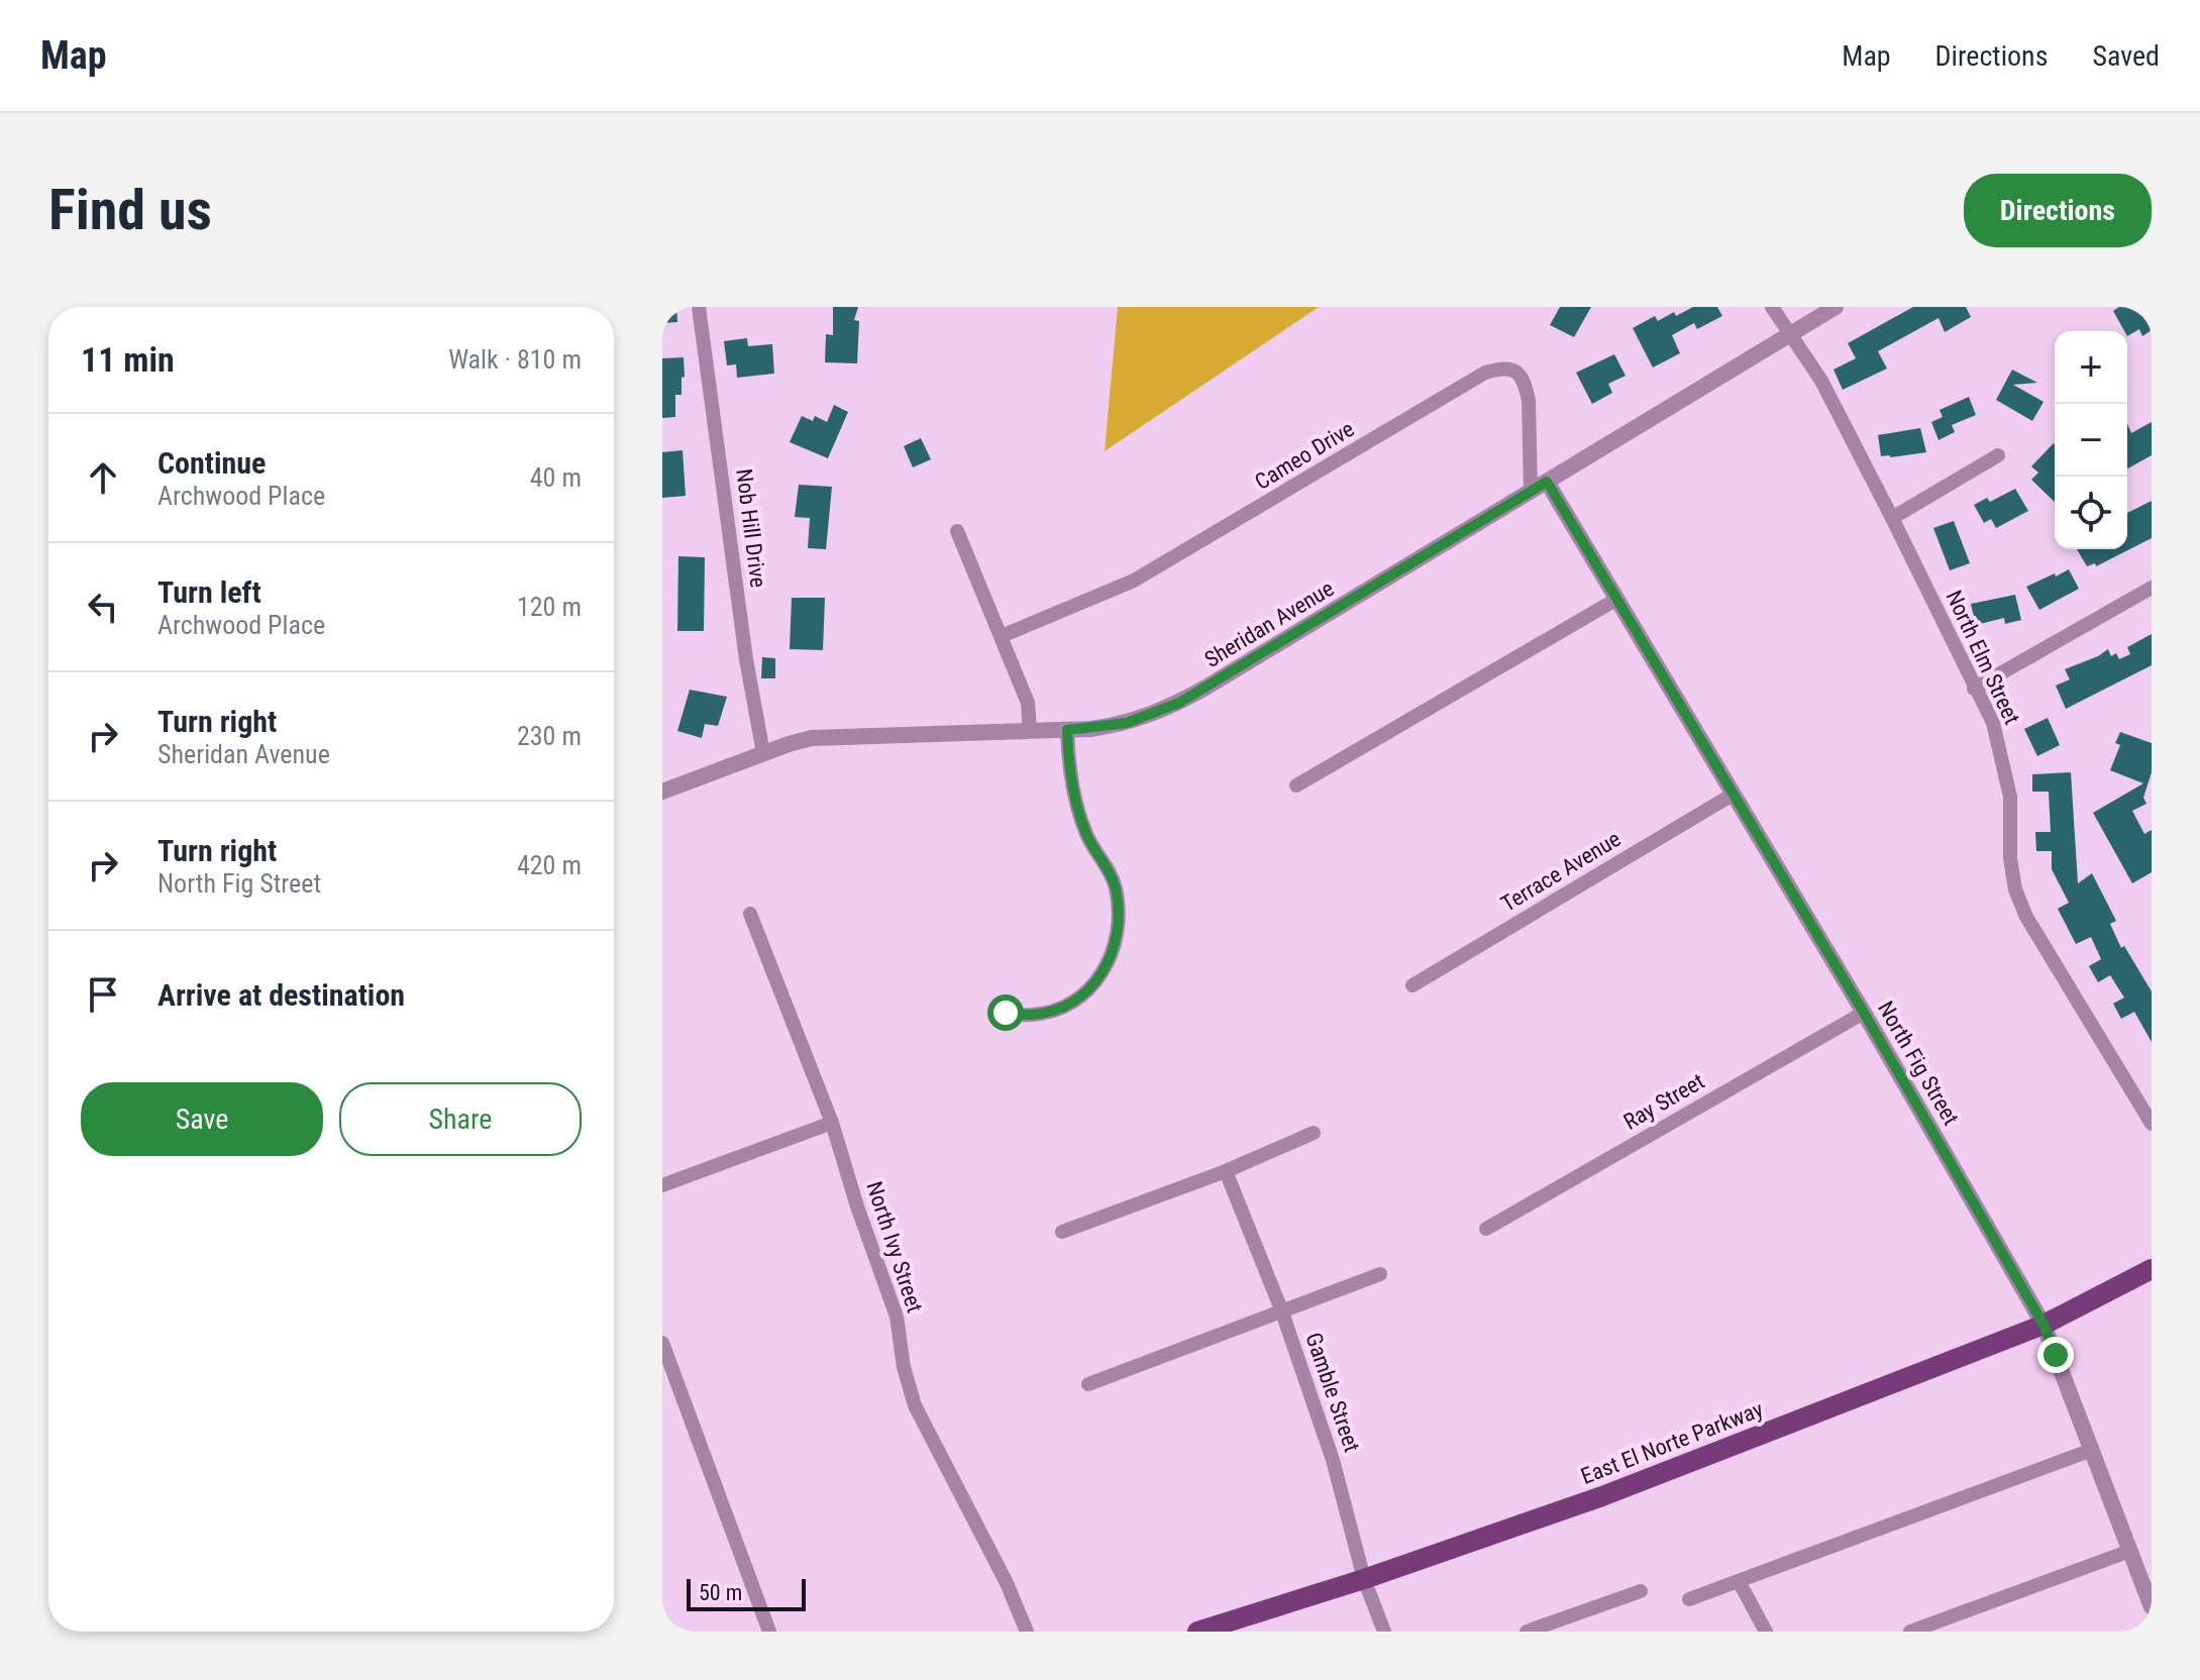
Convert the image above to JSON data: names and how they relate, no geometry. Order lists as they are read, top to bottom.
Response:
{
  "streets": {
    "main road": ["East El Norte Parkway"],
    "street": [
      "Cameo Drive",
      "Nob Hill Drive",
      "Sheridan Avenue",
      "North Elm Street",
      "Terrace Avenue",
      "North Fig Street",
      "Ray Street",
      "North Ivy Street",
      "Gamble Street"
    ]
  },
  "crossings": [
    ["Cameo Drive", "Sheridan Avenue"],
    ["Nob Hill Drive", "Sheridan Avenue"],
    ["Sheridan Avenue", "North Elm Street"],
    ["Sheridan Avenue", "North Fig Street"],
    ["Terrace Avenue", "North Fig Street"],
    ["North Fig Street", "Ray Street"],
    ["North Fig Street", "East El Norte Parkway"],
    ["Gamble Street", "East El Norte Parkway"]
  ],
  "scale_bar": "50 m",
  "page": {
    "header": "Map",
    "nav": ["Map", "Directions", "Saved"],
    "buttons": [
      "Directions",
      ["Save", "Share"]
    ],
    "title": "Find us",
    "heading": ["11 min", "Walk · 810 m"],
    "map_buttons": ["+", "−"],
    "list": [
      ["Continue", "Archwood Place", "40 m"],
      ["Turn left", "Archwood Place", "120 m"],
      ["Turn right", "Sheridan Avenue", "230 m"],
      ["Turn right", "North Fig Street", "420 m"],
      "Arrive at destination"
    ],
    "scale": "50 m"
  }
}
